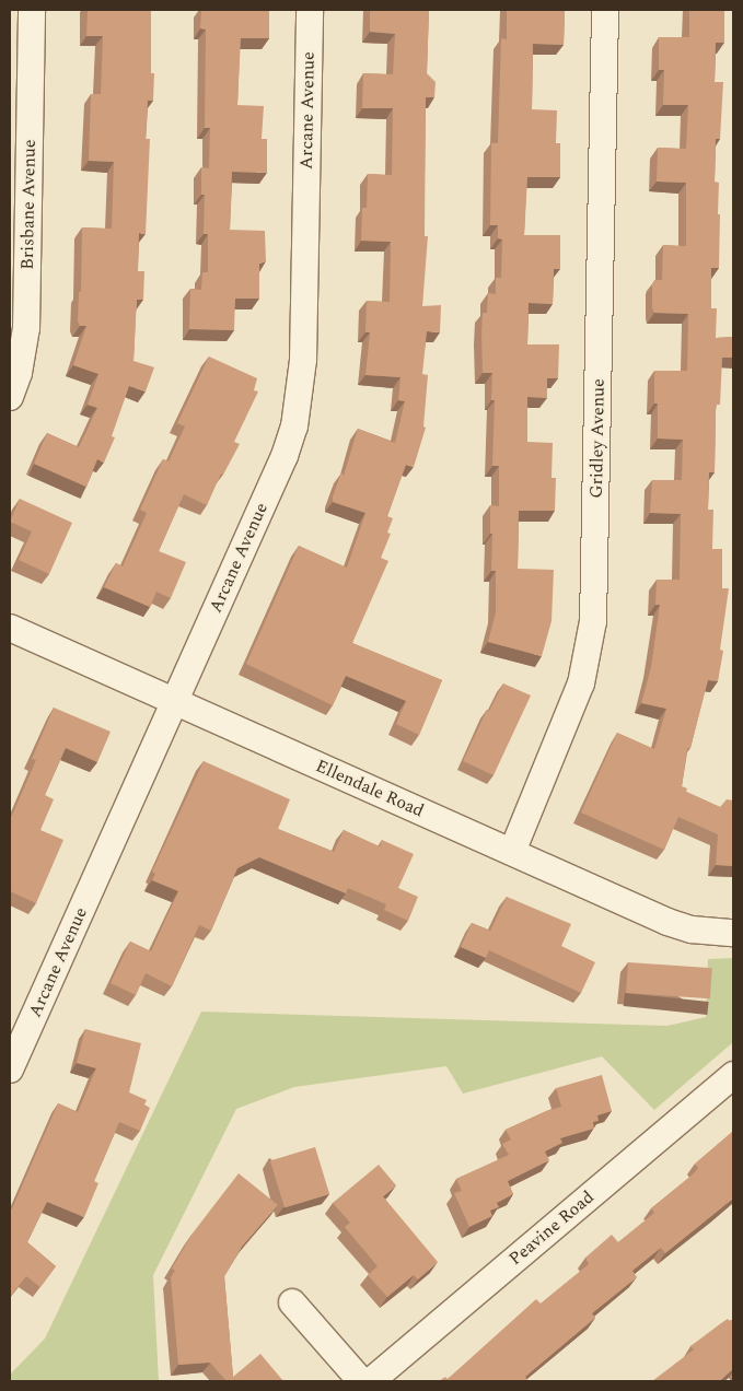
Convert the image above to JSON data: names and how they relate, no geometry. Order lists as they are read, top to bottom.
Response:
{
  "streets": {
    "street": [
      "Arcane Avenue",
      "Brisbane Avenue",
      "Gridley Avenue",
      "Ellendale Road",
      "Peavine Road"
    ]
  },
  "crossings": [
    ["Arcane Avenue", "Ellendale Road"],
    ["Gridley Avenue", "Ellendale Road"]
  ]
}
